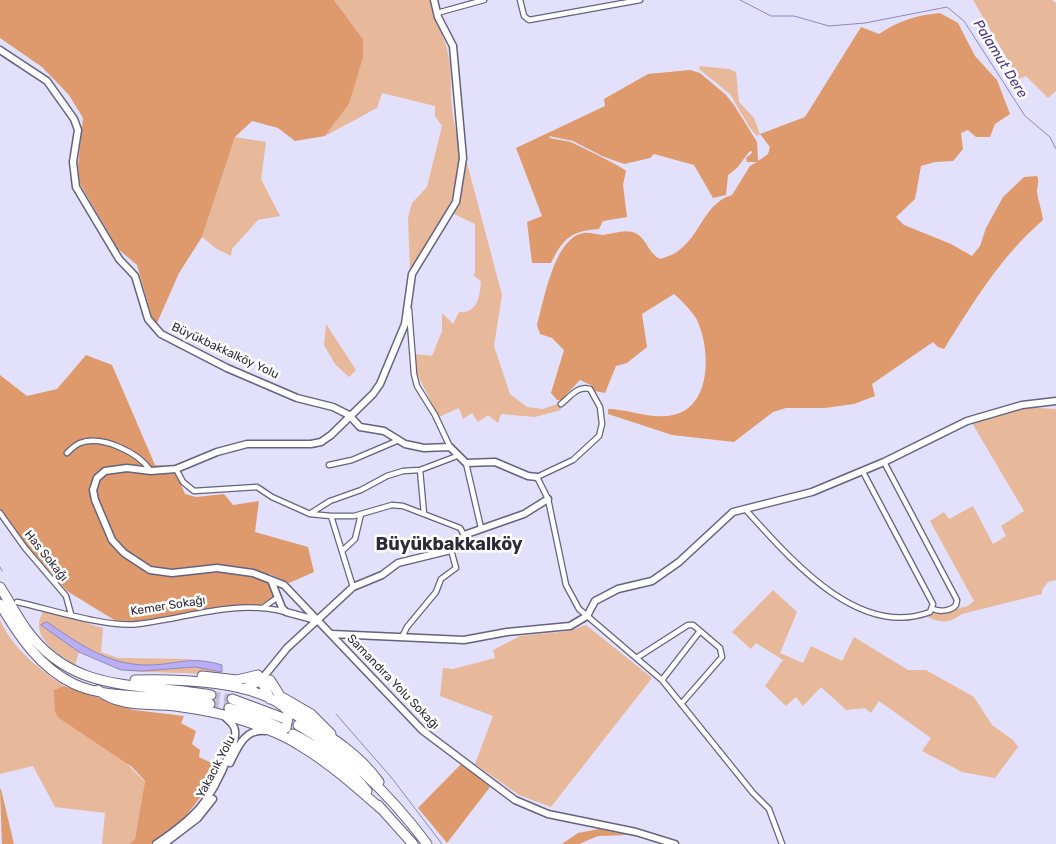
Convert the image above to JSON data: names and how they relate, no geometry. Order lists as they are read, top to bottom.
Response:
{
  "streets": {
    "main road": [
      "Büyükbakkalköy Yolu",
      "Kemer Sokağı",
      "Samandıra Yolu Sokağı",
      "Yakacık Yolu"
    ],
    "street": ["Has Sokağı"]
  },
  "crossings": [
    ["Has Sokağı", "Kemer Sokağı"],
    ["Kemer Sokağı", "Samandıra Yolu Sokağı"]
  ],
  "districts": ["Büyükbakkalköy"],
  "water": ["Palamut Dere"]
}
